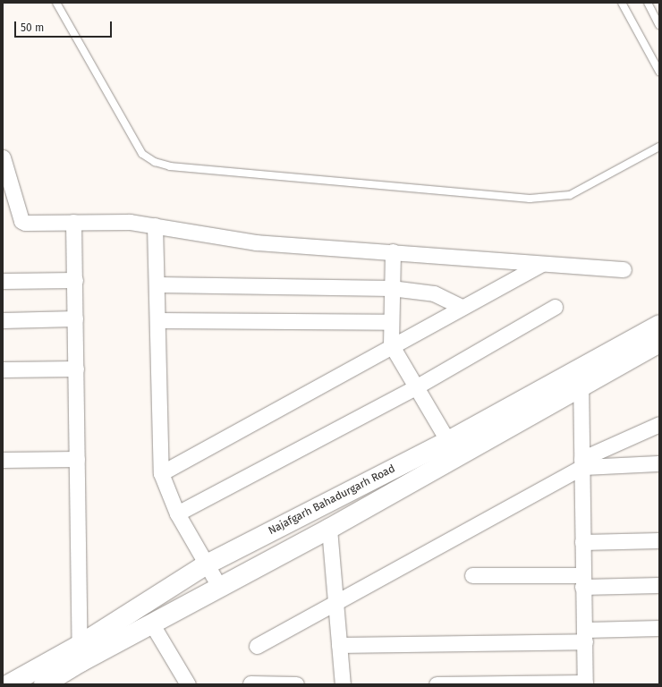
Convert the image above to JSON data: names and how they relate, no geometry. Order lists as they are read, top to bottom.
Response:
{
  "streets": {
    "main road": ["Najafgarh Bahadurgarh Road"]
  },
  "scale_bar": "50 m"
}
